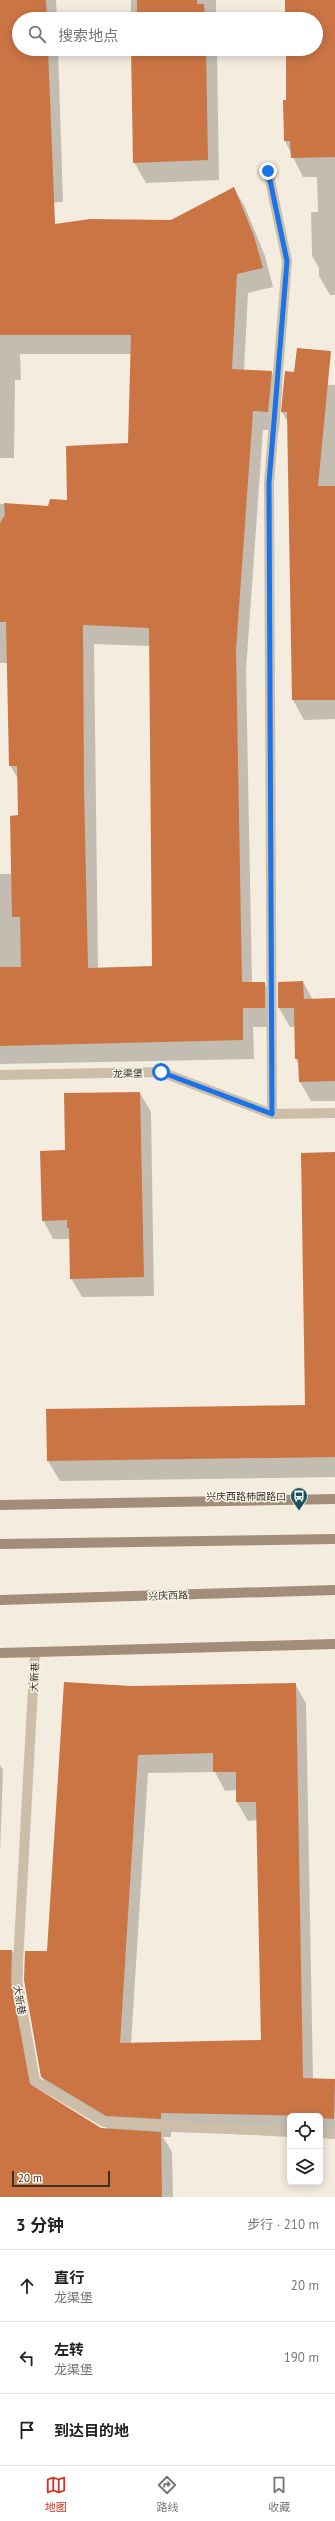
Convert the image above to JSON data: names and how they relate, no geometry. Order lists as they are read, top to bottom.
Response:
{
  "streets": {
    "street": ["龙渠堡", "兴庆西路", "大新巷"]
  },
  "places": {
    "bus stop": ["兴庆西路柿园路口"]
  },
  "scale_bar": "20 m",
  "page": {
    "search": "搜索地点",
    "scale": "20 m",
    "heading": ["3 分钟", "步行 · 210 m"],
    "list": [
      ["直行", "龙渠堡", "20 m"],
      ["左转", "龙渠堡", "190 m"],
      "到达目的地"
    ],
    "nav": ["地图", "路线", "收藏"]
  }
}
